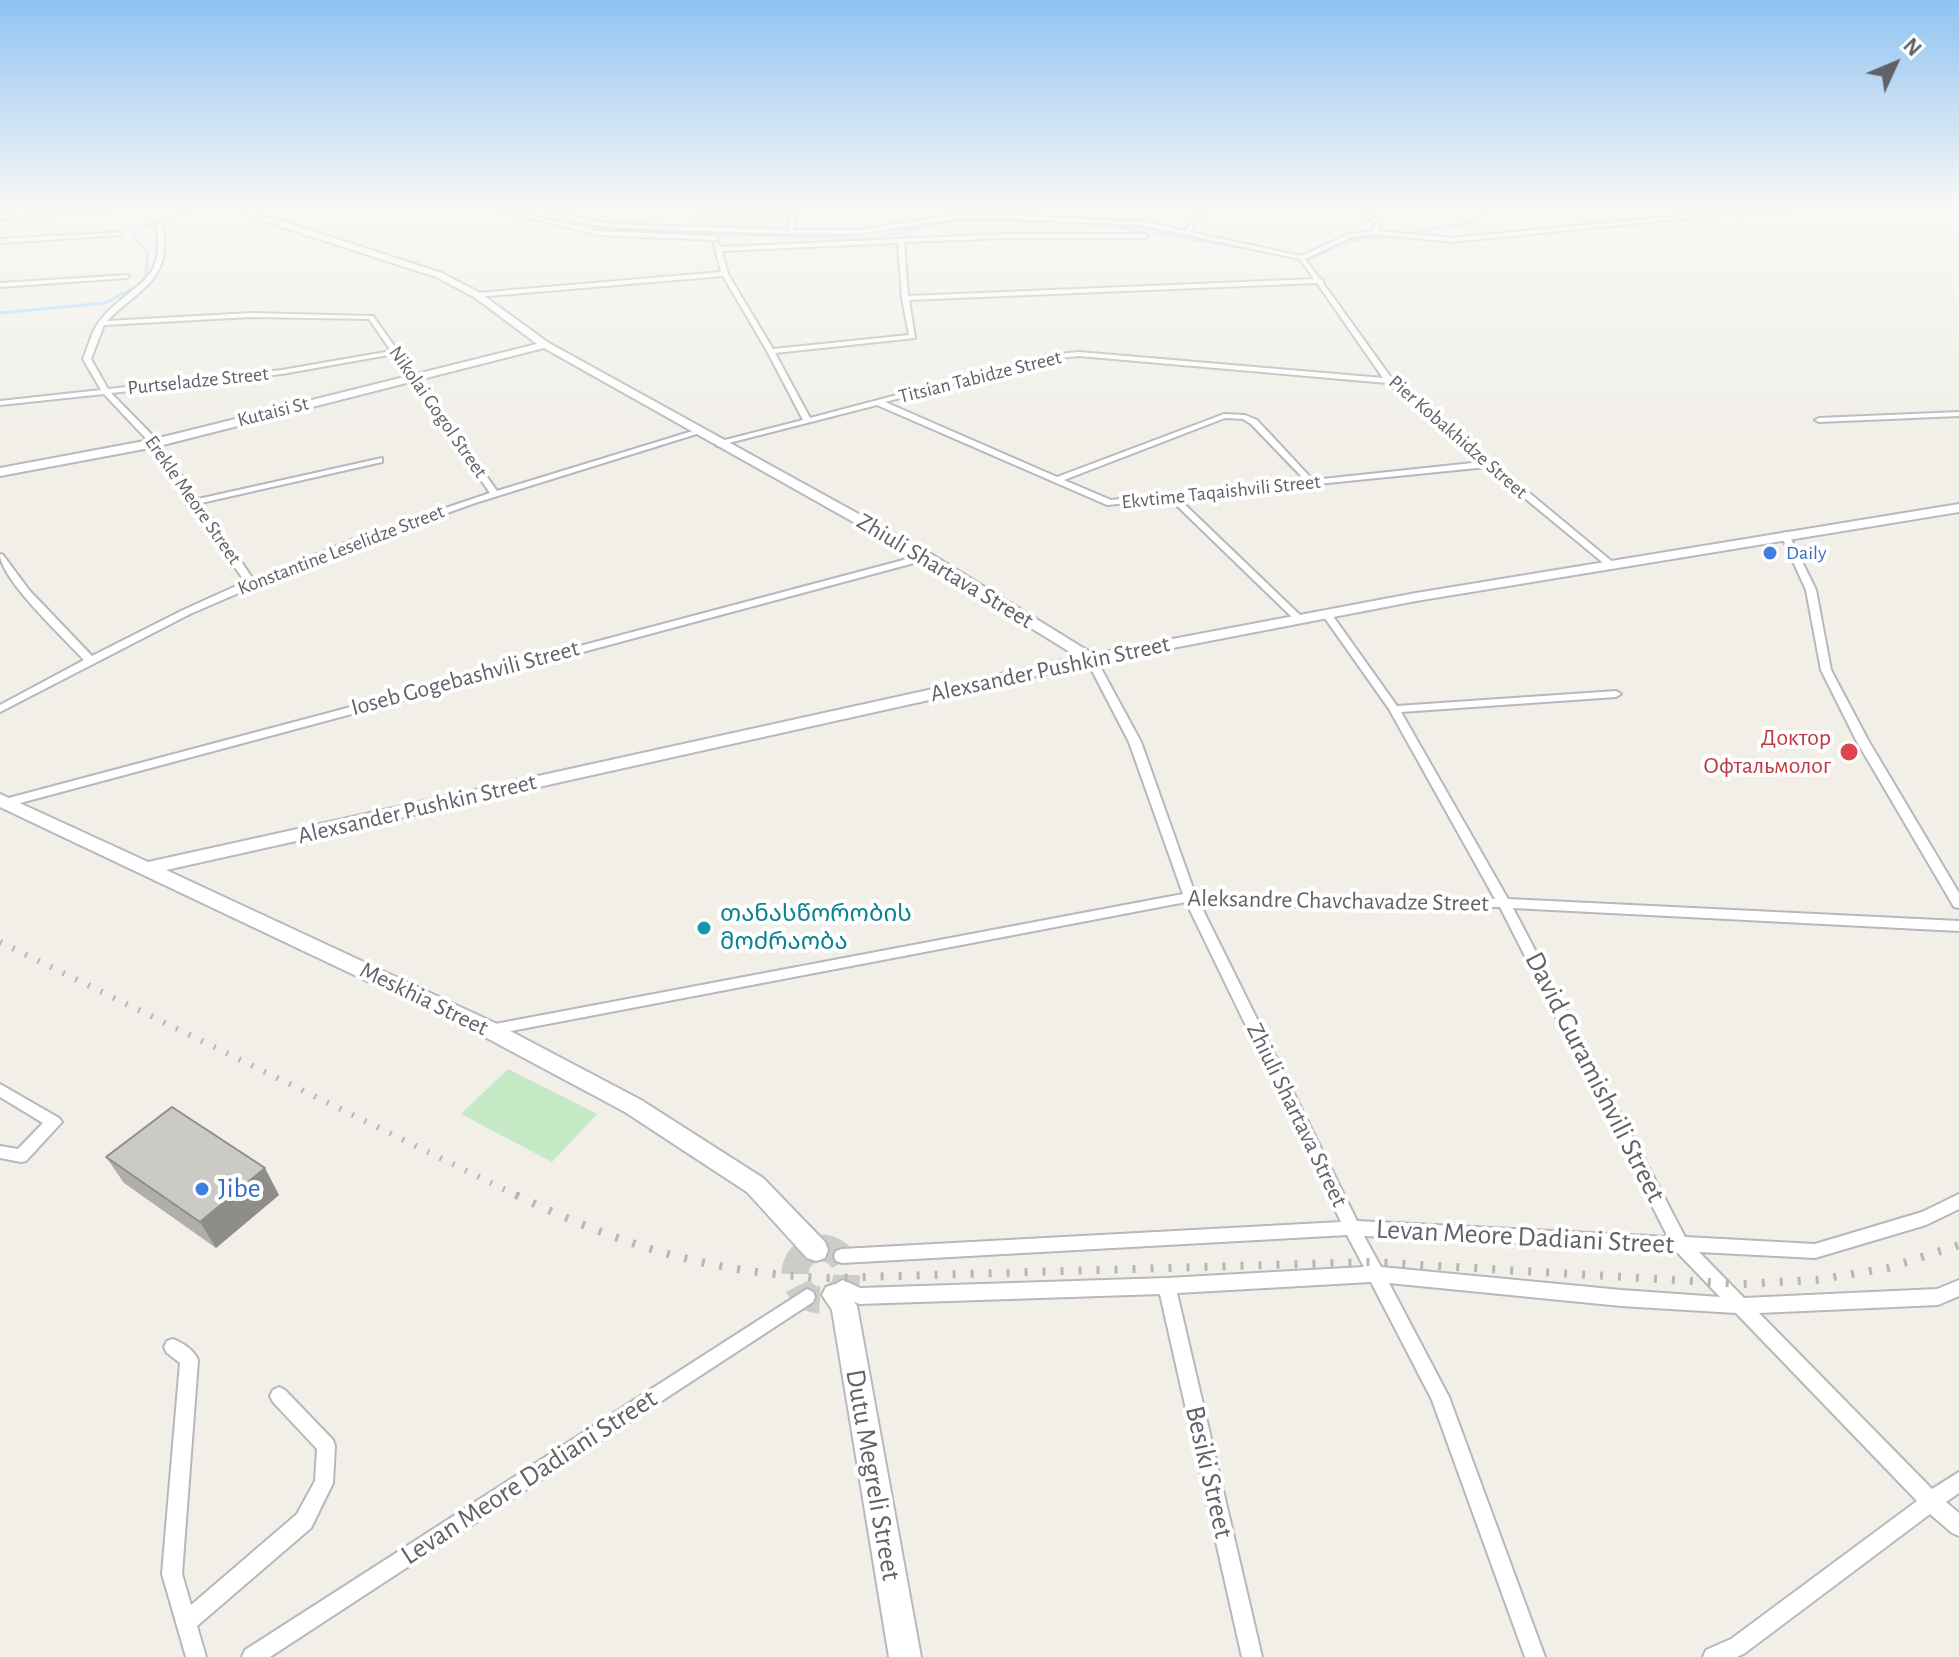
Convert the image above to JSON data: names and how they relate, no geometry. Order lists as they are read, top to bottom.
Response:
{
  "streets": {
    "street": [
      "Titsian Tabidze Street",
      "Purtseladze Street",
      "Kutaisi St",
      "Nikolai Gogol Street",
      "Pier Kobakhidze Street",
      "Ekvtime Taqaishvili Street",
      "Erekle Meore Street",
      "Konstantine Leselidze Street",
      "Zhiuli Shartava Street",
      "Alexsander Pushkin Street",
      "Ioseb Gogebashvili Street",
      "Aleksandre Chavchavadze Street",
      "Meskhia Street",
      "David Guramishvili Street",
      "Levan Meore Dadiani Street",
      "Besiki Street",
      "Dutu Megreli Street"
    ]
  },
  "crossings": [
    ["Titsian Tabidze Street", "Pier Kobakhidze Street"],
    ["Titsian Tabidze Street", "Ekvtime Taqaishvili Street"],
    ["Titsian Tabidze Street", "Zhiuli Shartava Street"],
    ["Purtseladze Street", "Nikolai Gogol Street"],
    ["Purtseladze Street", "Erekle Meore Street"],
    ["Kutaisi St", "Nikolai Gogol Street"],
    ["Kutaisi St", "Erekle Meore Street"],
    ["Kutaisi St", "Zhiuli Shartava Street"],
    ["Nikolai Gogol Street", "Erekle Meore Street"],
    ["Nikolai Gogol Street", "Konstantine Leselidze Street"],
    ["Pier Kobakhidze Street", "Ekvtime Taqaishvili Street"],
    ["Pier Kobakhidze Street", "Alexsander Pushkin Street"],
    ["Erekle Meore Street", "Konstantine Leselidze Street"],
    ["Konstantine Leselidze Street", "Zhiuli Shartava Street"],
    ["Zhiuli Shartava Street", "Alexsander Pushkin Street"],
    ["Zhiuli Shartava Street", "Ioseb Gogebashvili Street"],
    ["Zhiuli Shartava Street", "Aleksandre Chavchavadze Street"],
    ["Zhiuli Shartava Street", "Levan Meore Dadiani Street"],
    ["Alexsander Pushkin Street", "Meskhia Street"],
    ["Alexsander Pushkin Street", "David Guramishvili Street"],
    ["Ioseb Gogebashvili Street", "Meskhia Street"],
    ["Aleksandre Chavchavadze Street", "Meskhia Street"],
    ["Aleksandre Chavchavadze Street", "David Guramishvili Street"],
    ["David Guramishvili Street", "Levan Meore Dadiani Street"],
    ["Levan Meore Dadiani Street", "Besiki Street"],
    ["Levan Meore Dadiani Street", "Dutu Megreli Street"]
  ],
  "places": [
    "Daily",
    "Доктор Офтальмолог",
    "თანასწორობის მოძრაობა",
    "Jibe"
  ],
  "north": "top right"
}
